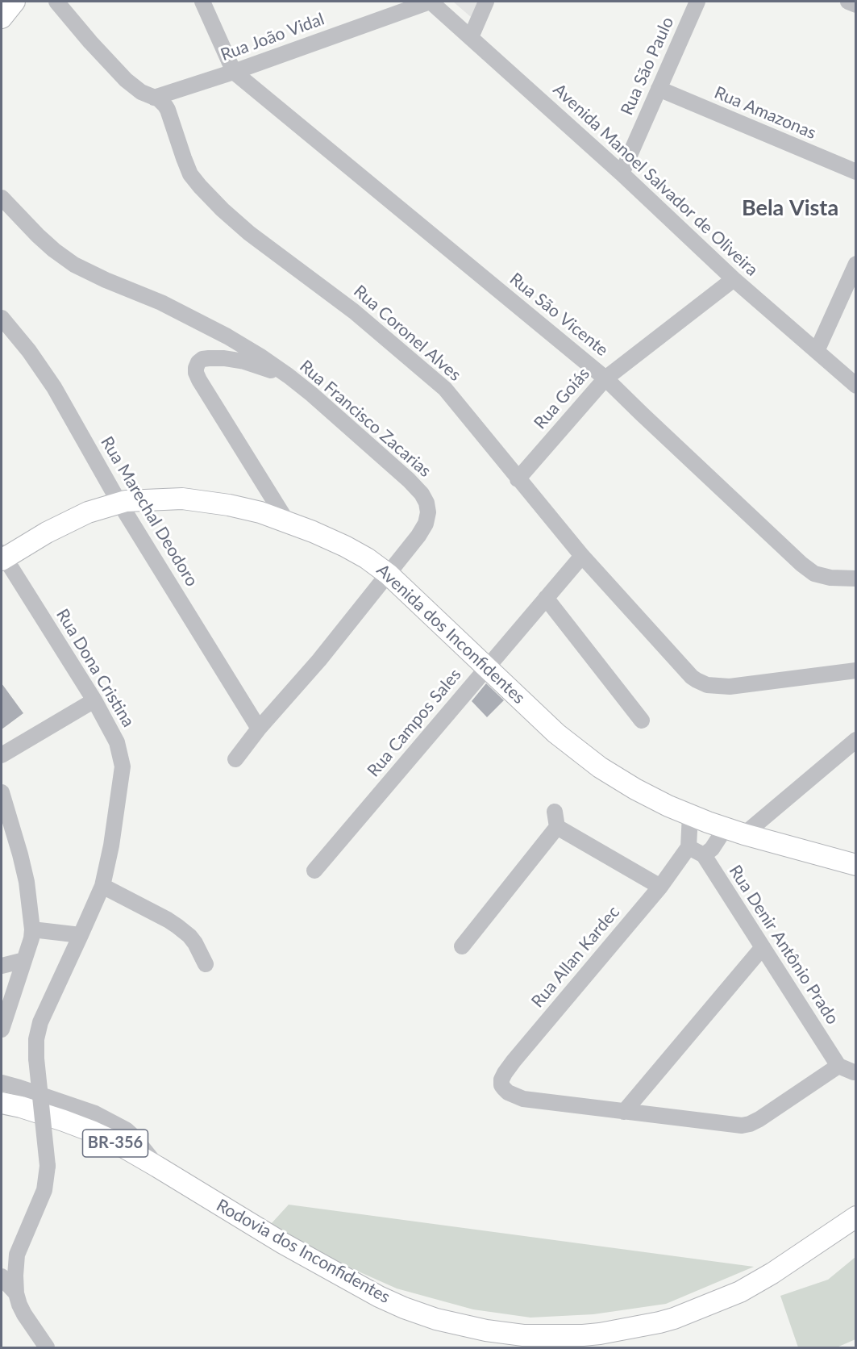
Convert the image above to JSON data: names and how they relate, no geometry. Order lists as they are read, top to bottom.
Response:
{
  "streets": {
    "main road": ["Avenida dos Inconfidentes", "BR-356", "Rodovia dos Inconfidentes"],
    "street": [
      "Rua João Vidal",
      "Rua São Paulo",
      "Rua Amazonas",
      "Avenida Manoel Salvador de Oliveira",
      "Rua São Vicente",
      "Rua Coronel Alves",
      "Rua Goiás",
      "Rua Francisco Zacarias",
      "Rua Marechal Deodoro",
      "Rua Dona Cristina",
      "Rua Campos Sales",
      "Rua Denir Antônio Prado",
      "Rua Allan Kardec"
    ]
  },
  "crossings": [
    ["Rua João Vidal", "Avenida Manoel Salvador de Oliveira"],
    ["Rua João Vidal", "Rua São Vicente"],
    ["Rua João Vidal", "Rua Coronel Alves"],
    ["Rua São Paulo", "Rua Amazonas"],
    ["Rua São Paulo", "Avenida Manoel Salvador de Oliveira"],
    ["Avenida Manoel Salvador de Oliveira", "Rua Goiás"],
    ["Rua São Vicente", "Rua Goiás"],
    ["Rua Coronel Alves", "Rua Goiás"],
    ["Rua Coronel Alves", "Rua Campos Sales"],
    ["Rua Francisco Zacarias", "Rua Marechal Deodoro"],
    ["Rua Francisco Zacarias", "Avenida dos Inconfidentes"],
    ["Rua Marechal Deodoro", "Avenida dos Inconfidentes"],
    ["Avenida dos Inconfidentes", "Rua Dona Cristina"],
    ["Avenida dos Inconfidentes", "Rua Campos Sales"],
    ["Rua Denir Antônio Prado", "Rua Allan Kardec"]
  ],
  "districts": ["Bela Vista"]
}
